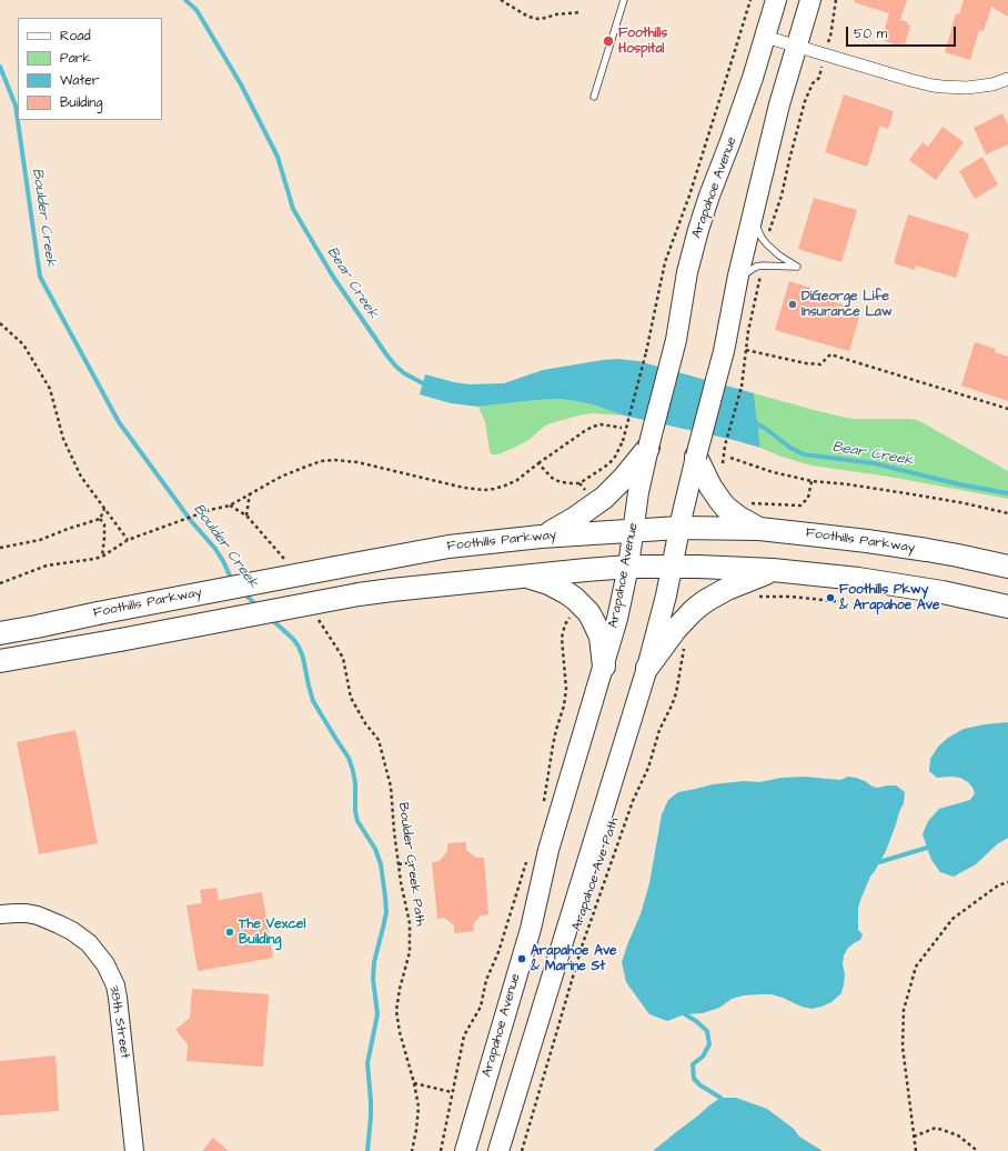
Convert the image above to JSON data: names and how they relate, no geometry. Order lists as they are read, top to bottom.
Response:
{
  "streets": {
    "highway": ["Foothills Parkway"],
    "main road": ["Arapahoe Avenue"],
    "street": ["38th Street"],
    "path": ["Boulder Creek Path", "Arapahoe Ave Path"]
  },
  "crossings": [
    ["Arapahoe Avenue", "Foothills Parkway"]
  ],
  "water": ["Boulder Creek", "Bear Creek"],
  "places": [
    "Foothills Hospital",
    "DiGeorge Life Insurance Law",
    "Foothills Pkwy & Arapahoe Ave",
    "The Vexcel Building",
    "Arapahoe Ave & Marine St"
  ],
  "legend": [
    "Road",
    "Park",
    "Water",
    "Building"
  ],
  "scale_bar": "50 m"
}
